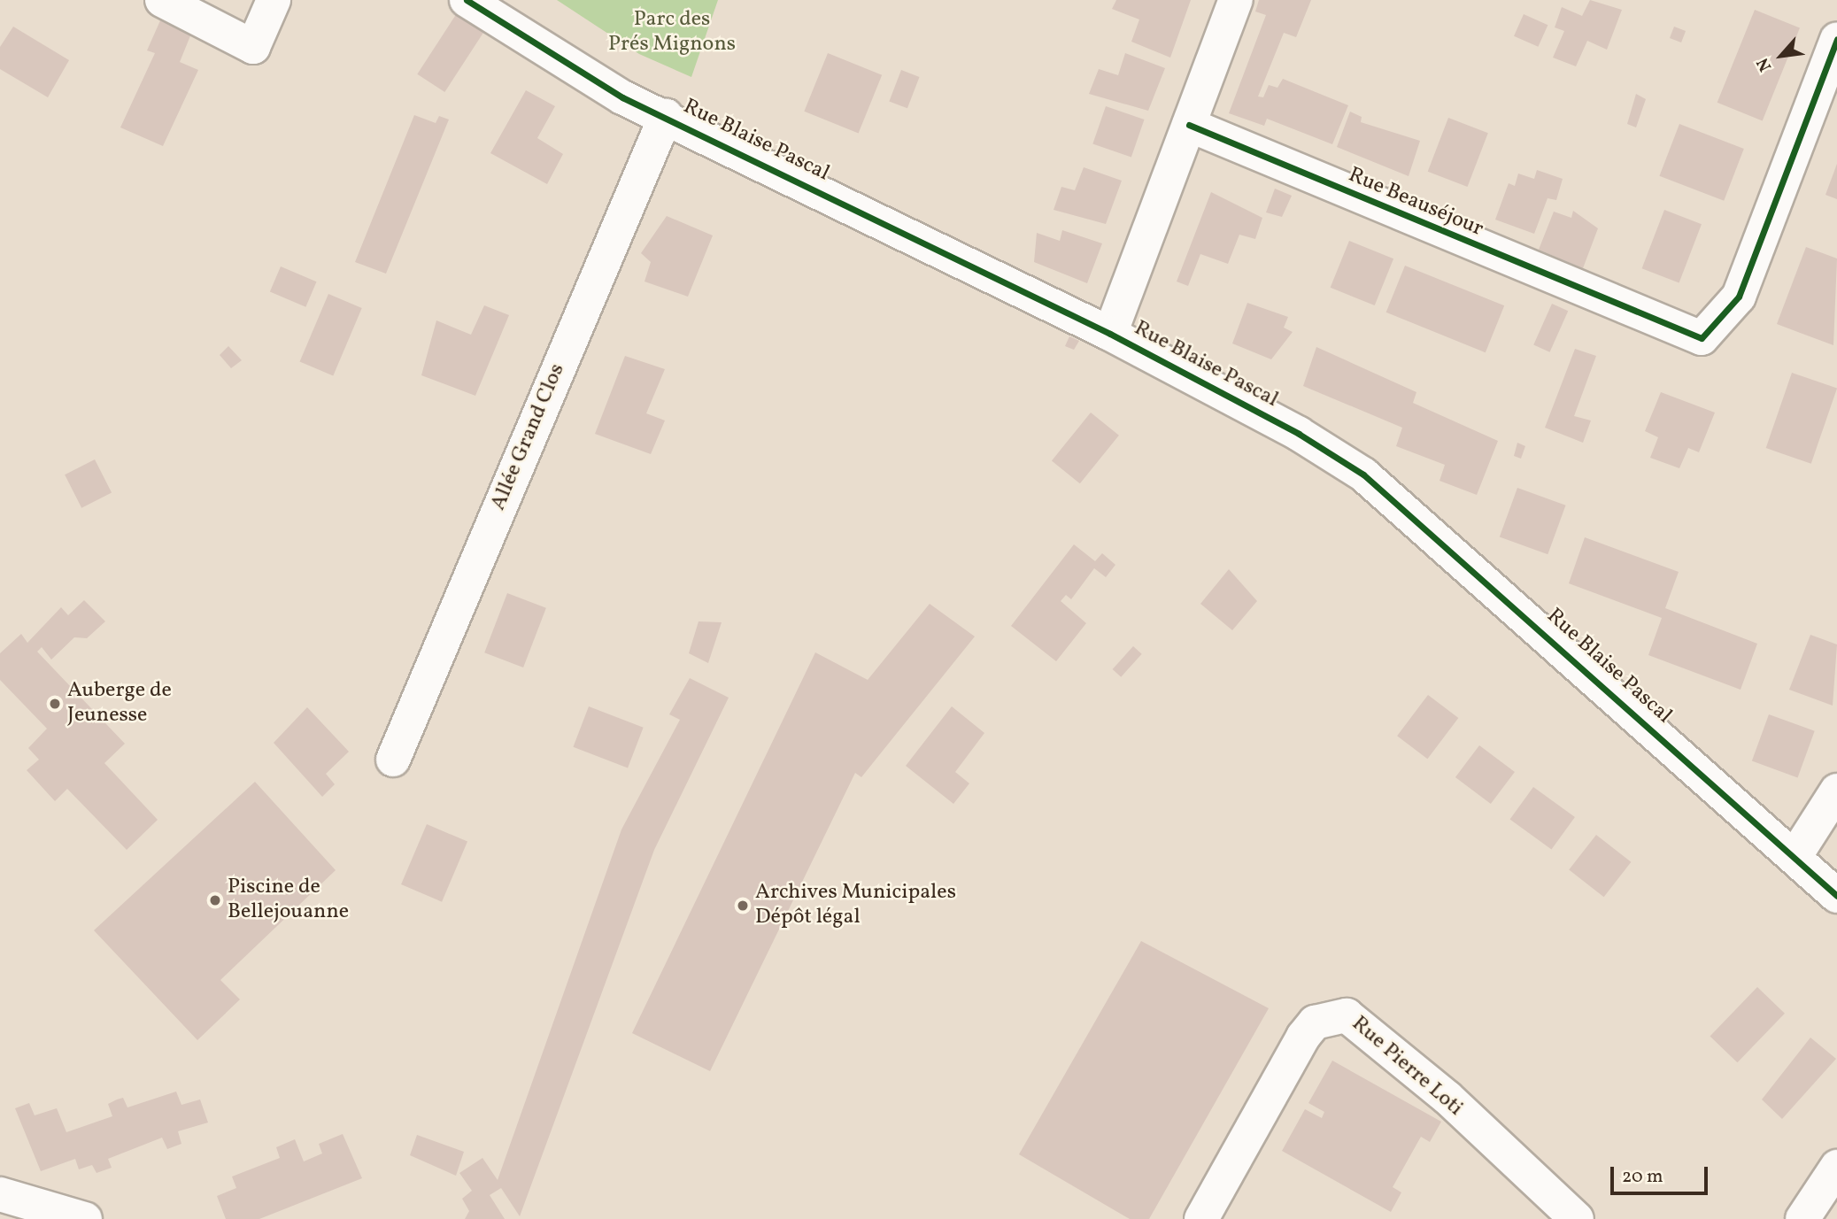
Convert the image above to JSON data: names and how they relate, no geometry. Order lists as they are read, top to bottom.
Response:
{
  "streets": {
    "street": [
      "Rue Blaise Pascal",
      "Rue Beauséjour",
      "Allée Grand Clos",
      "Rue Pierre Loti"
    ]
  },
  "crossings": [
    ["Rue Blaise Pascal", "Allée Grand Clos"]
  ],
  "parks": ["Parc des Prés Mignons"],
  "places": ["Auberge de Jeunesse", "Piscine de Bellejouanne", "Archives Municipales Dépôt légal"],
  "scale_bar": "20 m",
  "north": "bottom left"
}
